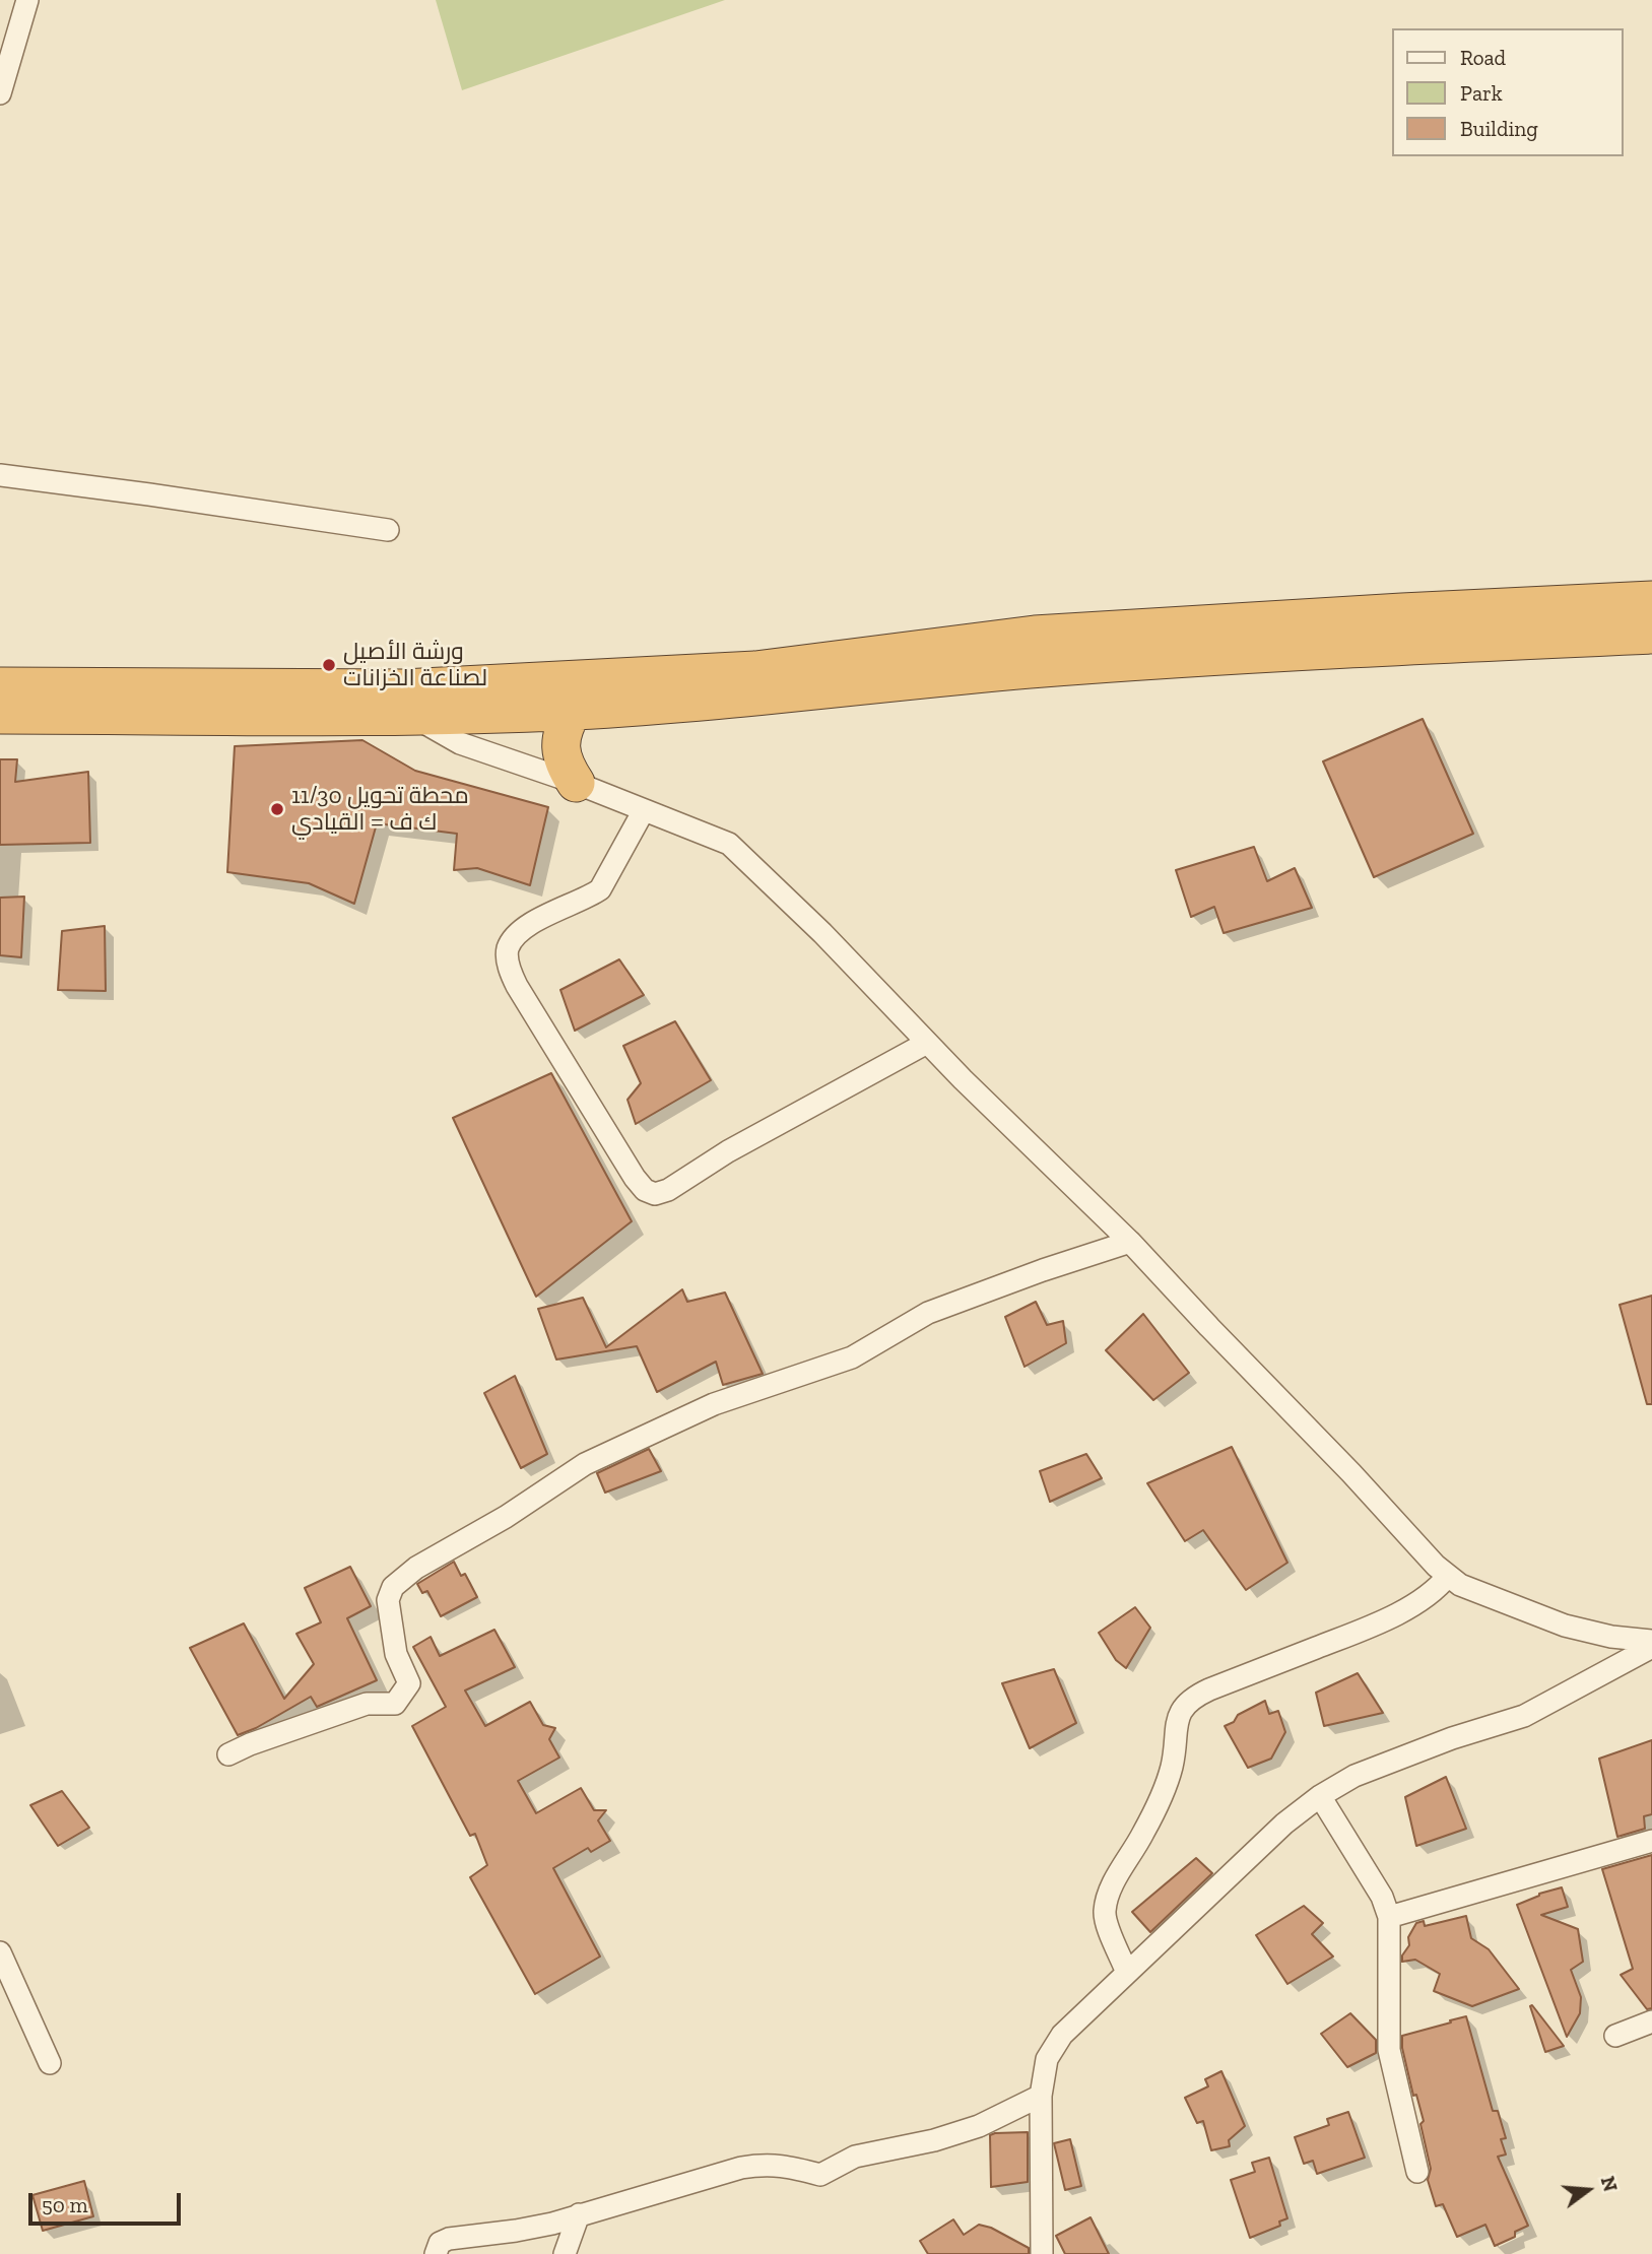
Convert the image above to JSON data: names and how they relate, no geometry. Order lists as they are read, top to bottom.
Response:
{
  "places": ["ورشة الأصيل لصناعة الخزانات", "محطة تحويل 11/30 ك ف = القيادي"],
  "legend": ["Road", "Park", "Building"],
  "scale_bar": "50 m",
  "north": "right"
}
